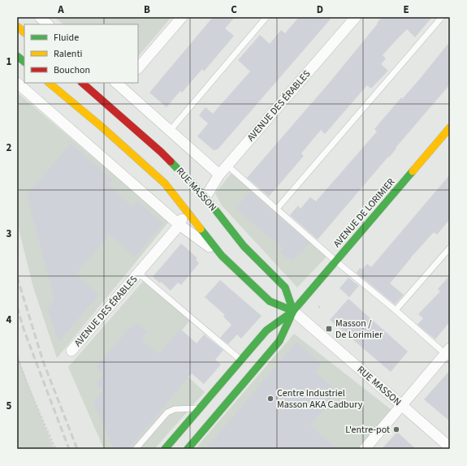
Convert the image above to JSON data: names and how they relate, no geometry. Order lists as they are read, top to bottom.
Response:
{
  "streets": {
    "street": ["AVENUE DES ÉRABLES", "RUE MASSON", "AVENUE DE LORIMIER"]
  },
  "crossings": [
    ["AVENUE DES ÉRABLES", "RUE MASSON"],
    ["RUE MASSON", "AVENUE DE LORIMIER"]
  ],
  "places": {
    "transit": ["Masson / De Lorimier"],
    "other": ["Centre Industriel Masson AKA Cadbury", "L'entre-pot"]
  },
  "legend": ["Fluide", "Ralenti", "Bouchon"],
  "grid": {
    "columns": [
      "A",
      "B",
      "C",
      "D",
      "E"
    ],
    "rows": [
      "1",
      "2",
      "3",
      "4",
      "5"
    ]
  }
}
